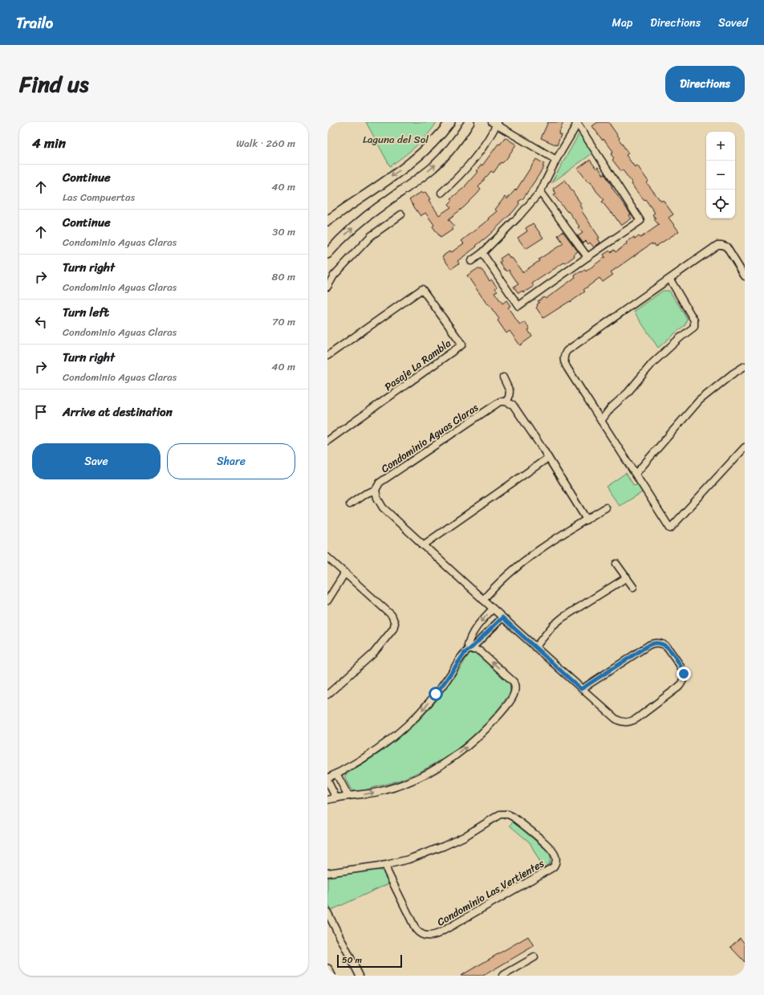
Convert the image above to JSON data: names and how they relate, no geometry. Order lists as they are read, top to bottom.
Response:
{
  "streets": {
    "street": ["Pasaje La Rambla", "Condominio Aguas Claras", "Condominio Las Vertientes"]
  },
  "parks": ["Laguna del Sol"],
  "scale_bar": "50 m",
  "page": {
    "header": "Trailo",
    "nav": ["Map", "Directions", "Saved"],
    "title": "Find us",
    "buttons": [
      "Directions",
      ["Save", "Share"]
    ],
    "heading": ["4 min", "Walk · 260 m"],
    "map_buttons": ["+", "−"],
    "list": [
      ["Continue", "Las Compuertas", "40 m"],
      ["Continue", "Condominio Aguas Claras", "30 m"],
      ["Turn right", "Condominio Aguas Claras", "80 m"],
      ["Turn left", "Condominio Aguas Claras", "70 m"],
      ["Turn right", "Condominio Aguas Claras", "40 m"],
      "Arrive at destination"
    ],
    "scale": "50 m"
  }
}
